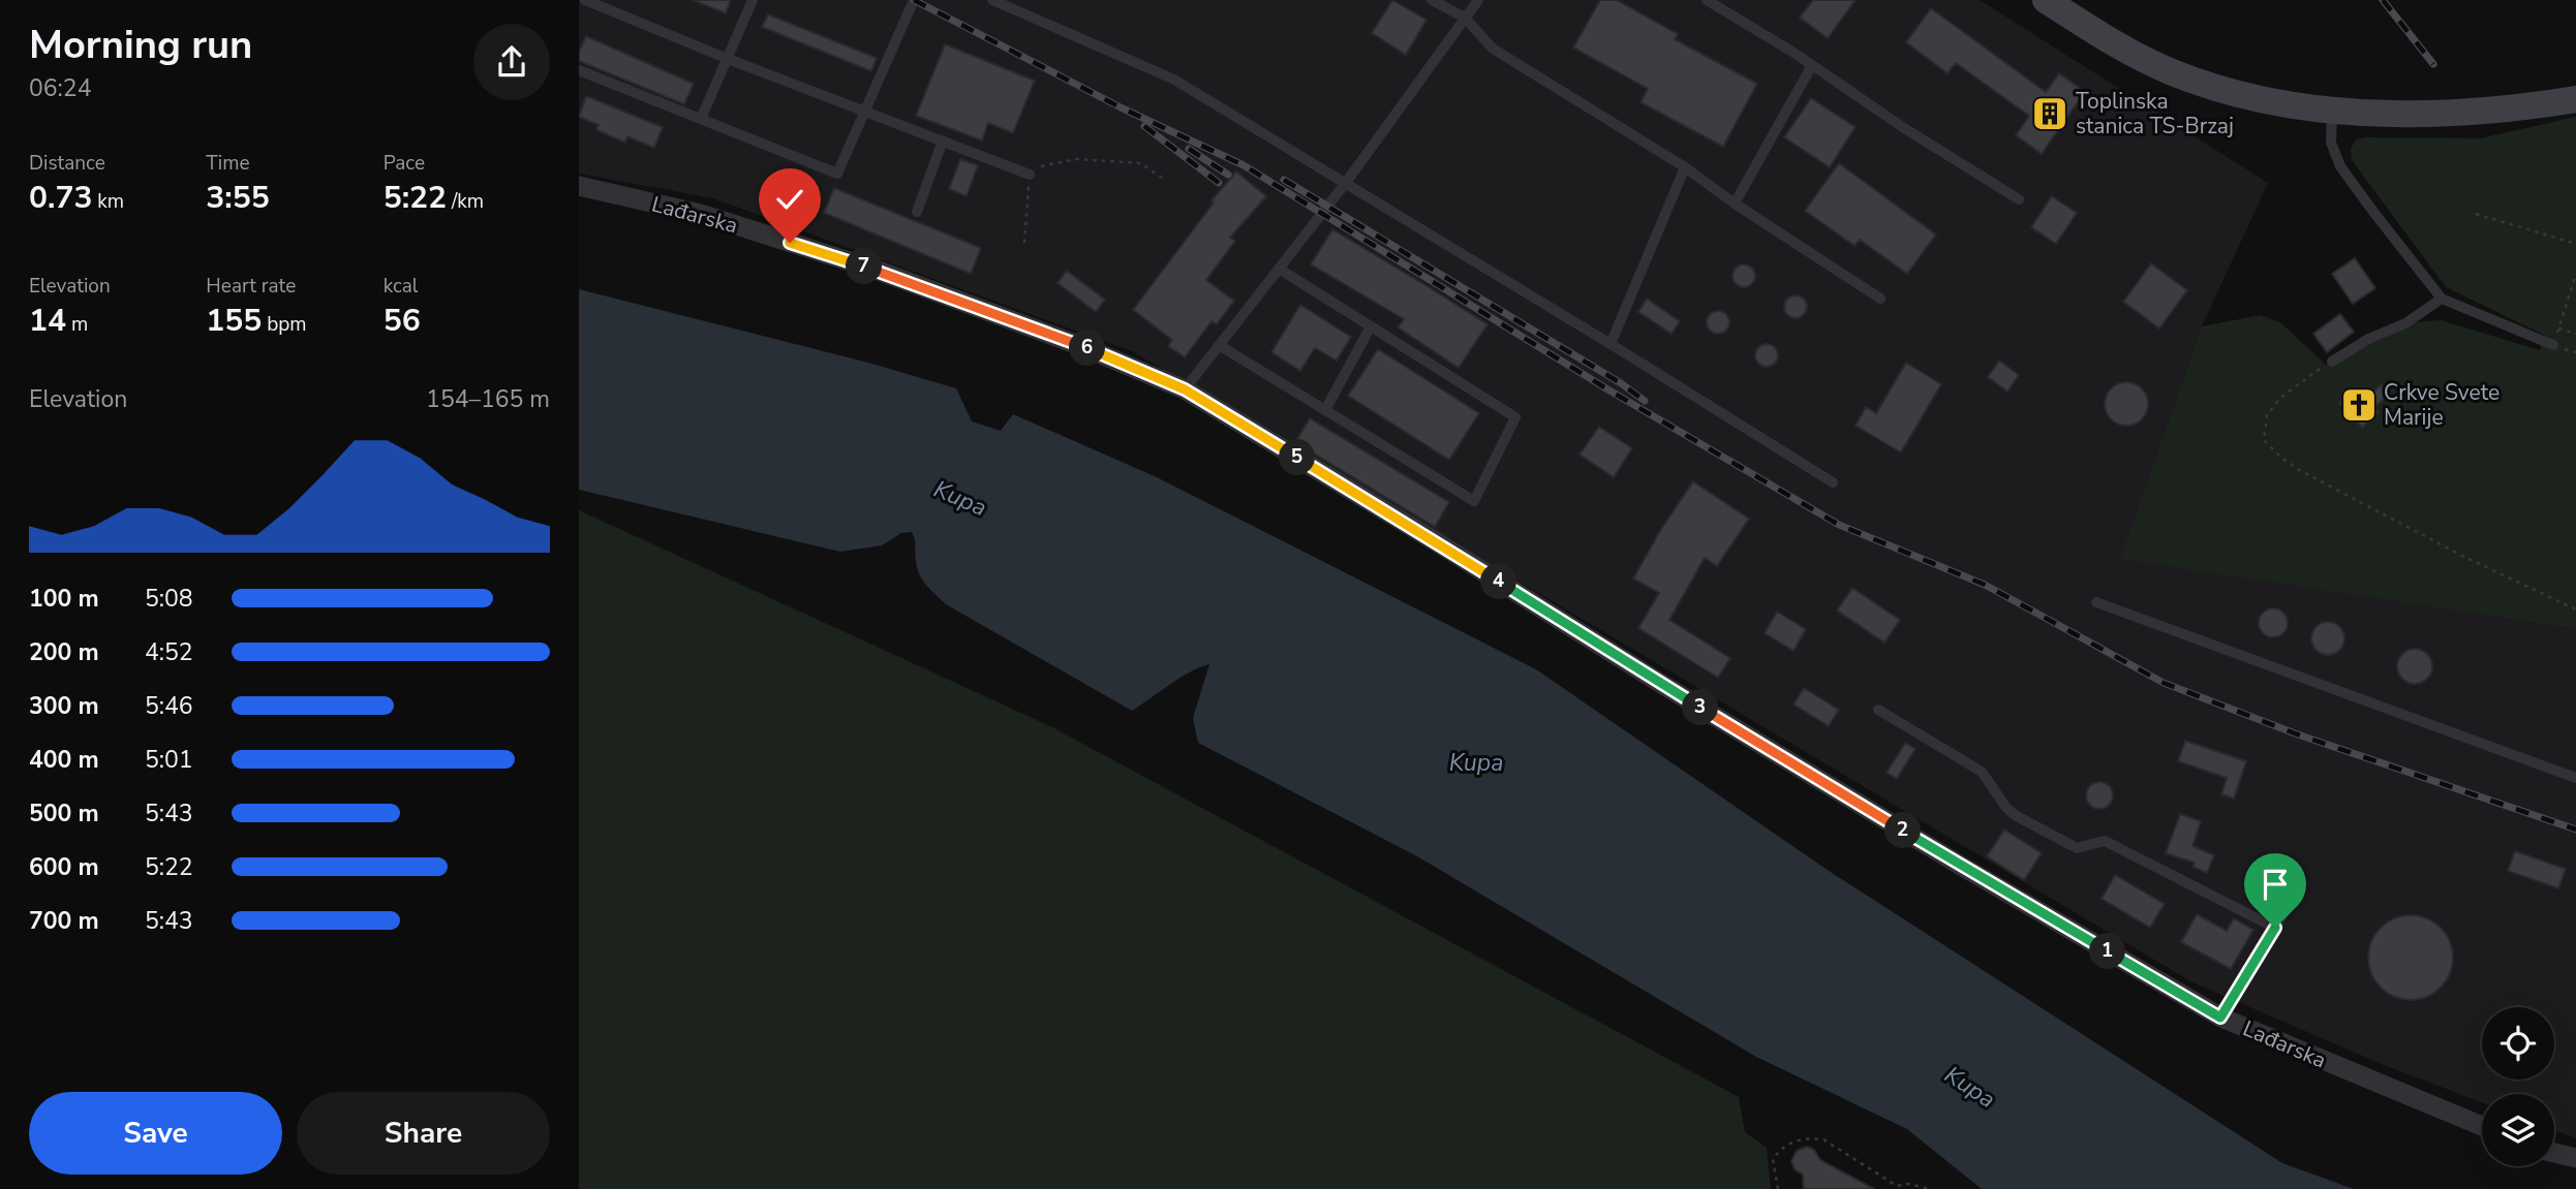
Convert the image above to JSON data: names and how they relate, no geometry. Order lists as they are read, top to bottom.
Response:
{
  "streets": {
    "street": ["Lađarska"]
  },
  "water": ["Kupa"],
  "places": {
    "building": ["Toplinska stanica TS-Brzaj"],
    "church": ["Crkve Svete Marije"]
  },
  "page": {
    "heading": ["Morning run", "06:24"],
    "stats": [
      ["Distance", "0.73 km"],
      ["Time", "3:55"],
      ["Pace", "5:22 /km"],
      ["Elevation", "14 m"],
      ["Heart rate", "155 bpm"],
      ["kcal", "56"]
    ],
    "pins": [
      "7",
      "6",
      "5",
      "4",
      "3",
      "2",
      "1"
    ],
    "chart": ["Elevation", "154–165 m"],
    "list": [
      {
        "name": "100 m",
        "note": "5:08"
      },
      {
        "name": "200 m",
        "note": "4:52"
      },
      {
        "name": "300 m",
        "note": "5:46"
      },
      {
        "name": "400 m",
        "note": "5:01"
      },
      {
        "name": "500 m",
        "note": "5:43"
      },
      {
        "name": "600 m",
        "note": "5:22"
      },
      {
        "name": "700 m",
        "note": "5:43"
      }
    ],
    "buttons": ["Save", "Share"]
  }
}
